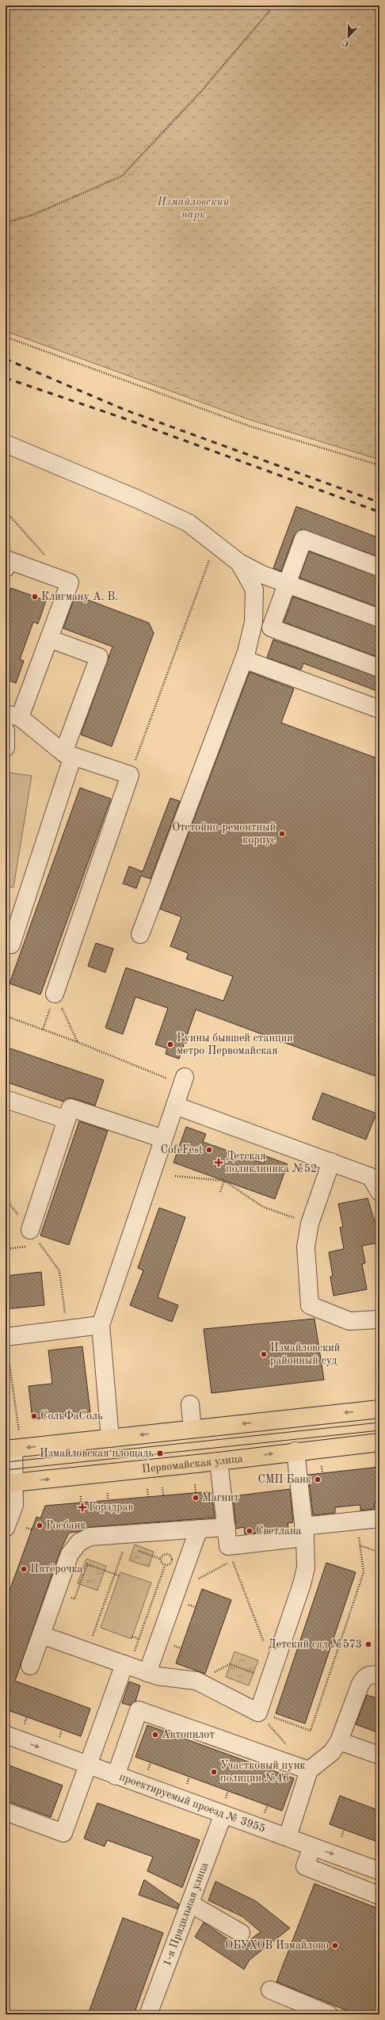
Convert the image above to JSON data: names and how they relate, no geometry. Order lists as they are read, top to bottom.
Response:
{
  "streets": {
    "main road": ["Первомайская улица"],
    "street": ["проектируемый проезд № 3955", "1-я Прядильная улица"]
  },
  "crossings": [
    ["проектируемый проезд № 3955", "1-я Прядильная улица"]
  ],
  "parks": ["Измайловский парк"],
  "places": {
    "other": [
      "Клигману А. В.",
      "Отстойно-ремонтный корпус",
      "Руины бывшей станции метро Первомайская",
      "CofeFest",
      "Измайловский районный суд",
      "СольФаСоль",
      "СМП Банк",
      "Магнит",
      "Росбанк",
      "Светлана",
      "Пятёрочка",
      "Детский сад №573",
      "Автопилот",
      "Участковый пунк полиции №46",
      "ОБУХОВ Измайлово"
    ],
    "health": ["Детская поликлиника №52", "Горздрав"],
    "transit": ["Измайловская площадь"]
  },
  "north": "bottom"
}
